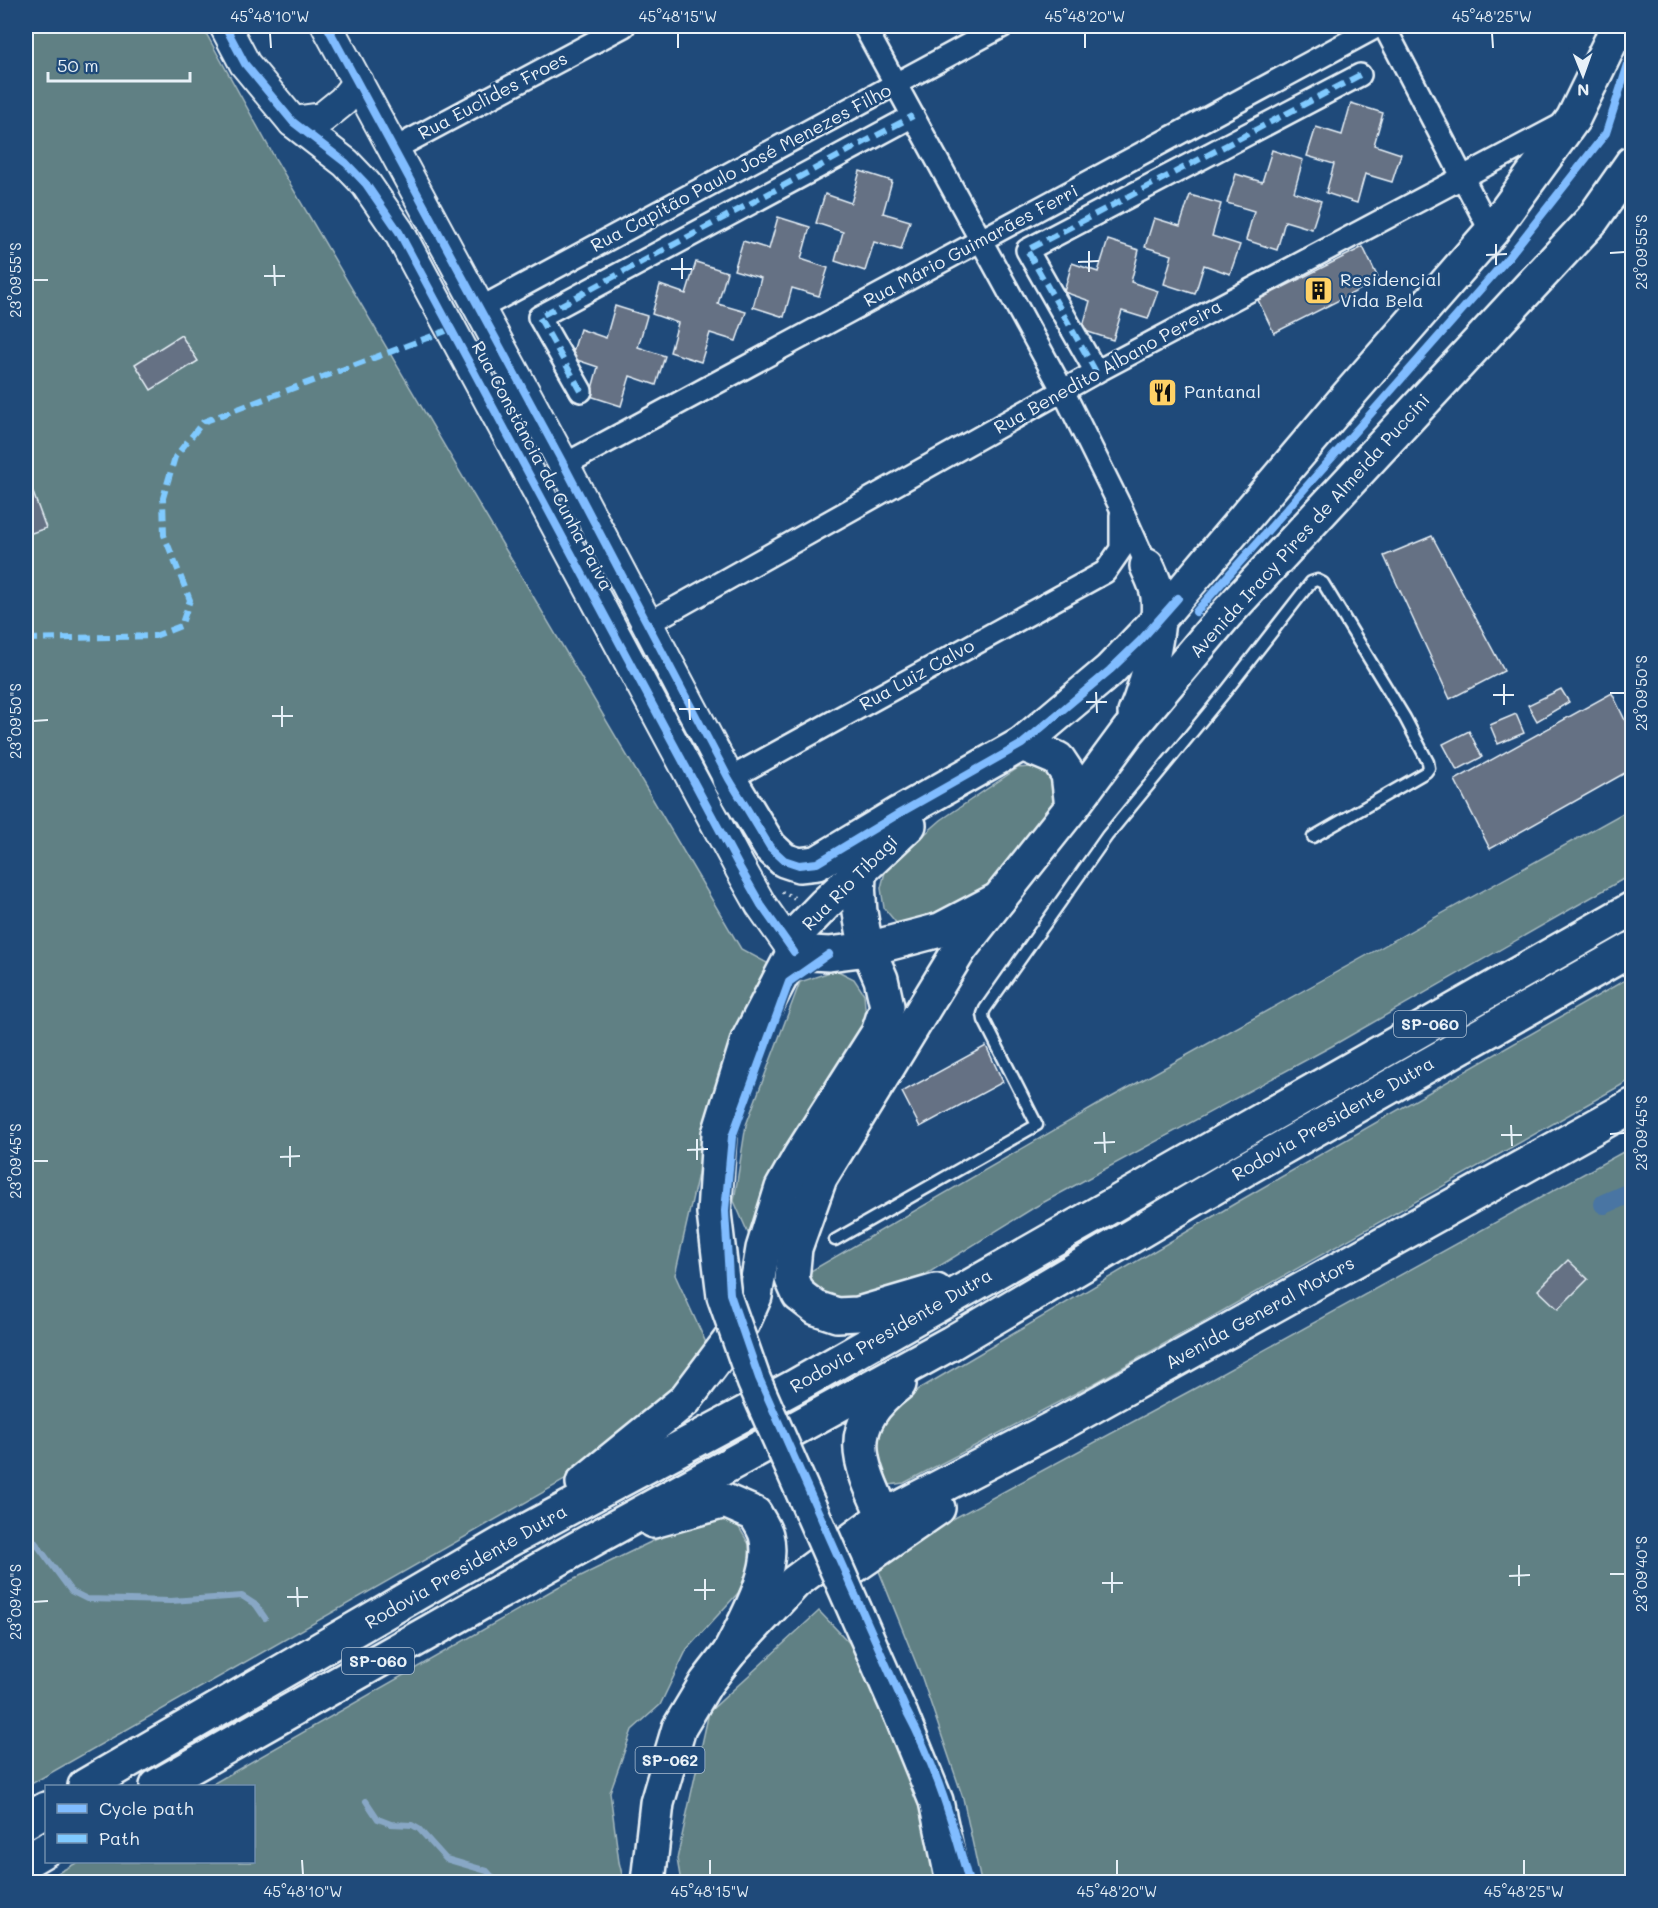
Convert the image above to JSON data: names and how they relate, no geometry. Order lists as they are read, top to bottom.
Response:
{
  "streets": {
    "main road": [
      "Avenida Iracy Pires de Almeida Puccini",
      "Rua Rio Tibagi",
      "SP-060",
      "Rodovia Presidente Dutra",
      "Avenida General Motors",
      "SP-062"
    ],
    "street": [
      "Rua Euclides Froes",
      "Rua Capitão Paulo José Menezes Filho",
      "Rua Mário Guimarães Ferri",
      "Rua Benedito Albano Pereira",
      "Rua Constância da Cunha Paiva",
      "Rua Luiz Calvo"
    ]
  },
  "crossings": [
    ["Rua Euclides Froes", "Rua Constância da Cunha Paiva"],
    ["Rua Capitão Paulo José Menezes Filho", "Rua Constância da Cunha Paiva"],
    ["Rua Mário Guimarães Ferri", "Rua Constância da Cunha Paiva"],
    ["Rua Benedito Albano Pereira", "Rua Constância da Cunha Paiva"],
    ["Rua Constância da Cunha Paiva", "Rua Luiz Calvo"],
    ["Rua Constância da Cunha Paiva", "Rua Rio Tibagi"],
    ["Avenida Iracy Pires de Almeida Puccini", "Rodovia Presidente Dutra"],
    ["Avenida General Motors", "SP-062"]
  ],
  "places": {
    "building": ["Residencial Vida Bela"],
    "restaurant": ["Pantanal"]
  },
  "legend": ["Cycle path", "Path"],
  "scale_bar": "50 m",
  "north": "bottom",
  "coordinates": [
    "45°48'10\"W",
    "45°48'15\"W",
    "45°48'20\"W",
    "45°48'25\"W",
    "23°09'55\"S",
    "23°09'50\"S",
    "23°09'45\"S",
    "23°09'40\"S"
  ]
}
